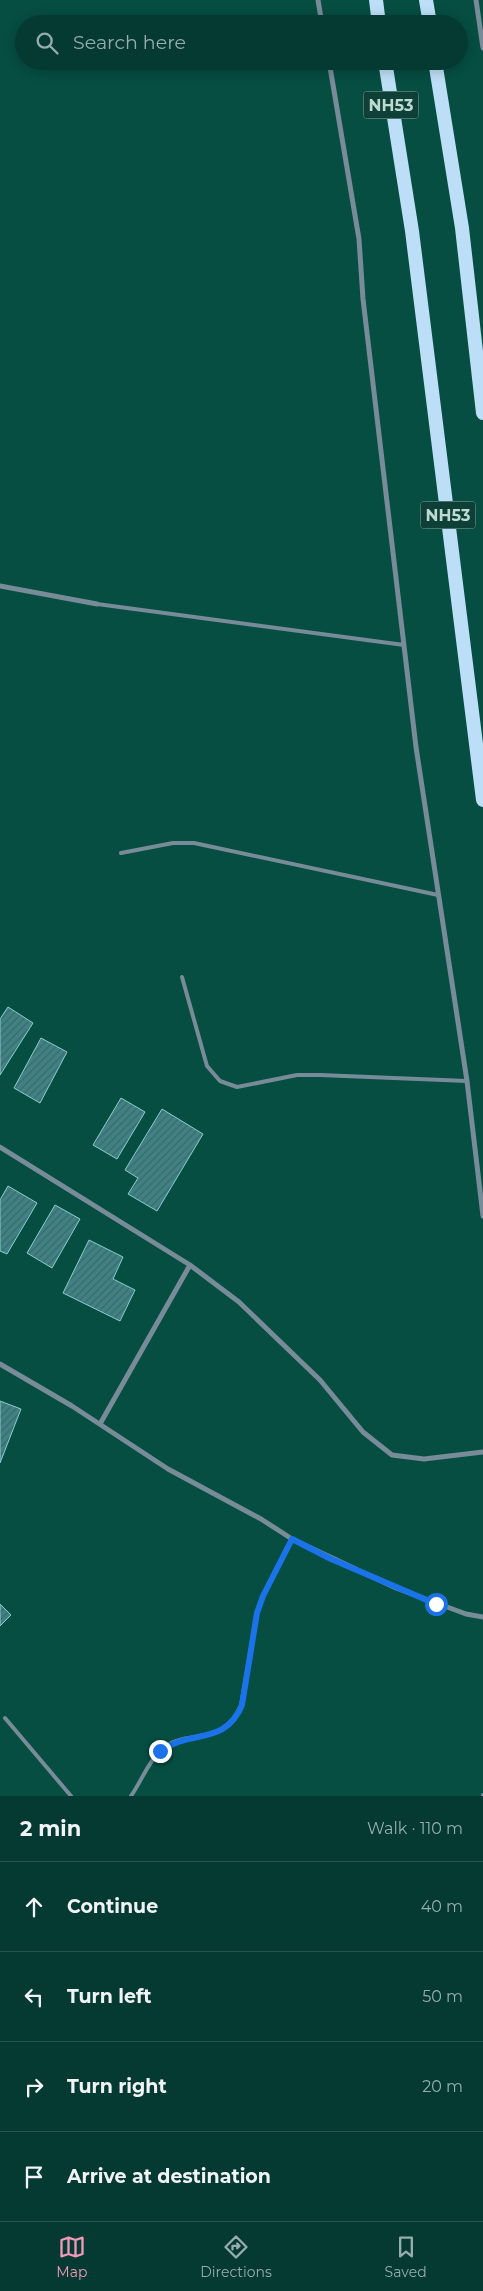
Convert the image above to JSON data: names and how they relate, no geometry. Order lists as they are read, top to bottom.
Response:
{
  "streets": {
    "highway": ["NH53"]
  },
  "page": {
    "search": "Search here",
    "heading": ["2 min", "Walk · 110 m"],
    "list": [
      ["Continue", "40 m"],
      ["Turn left", "50 m"],
      ["Turn right", "20 m"],
      "Arrive at destination"
    ],
    "nav": ["Map", "Directions", "Saved"]
  }
}
